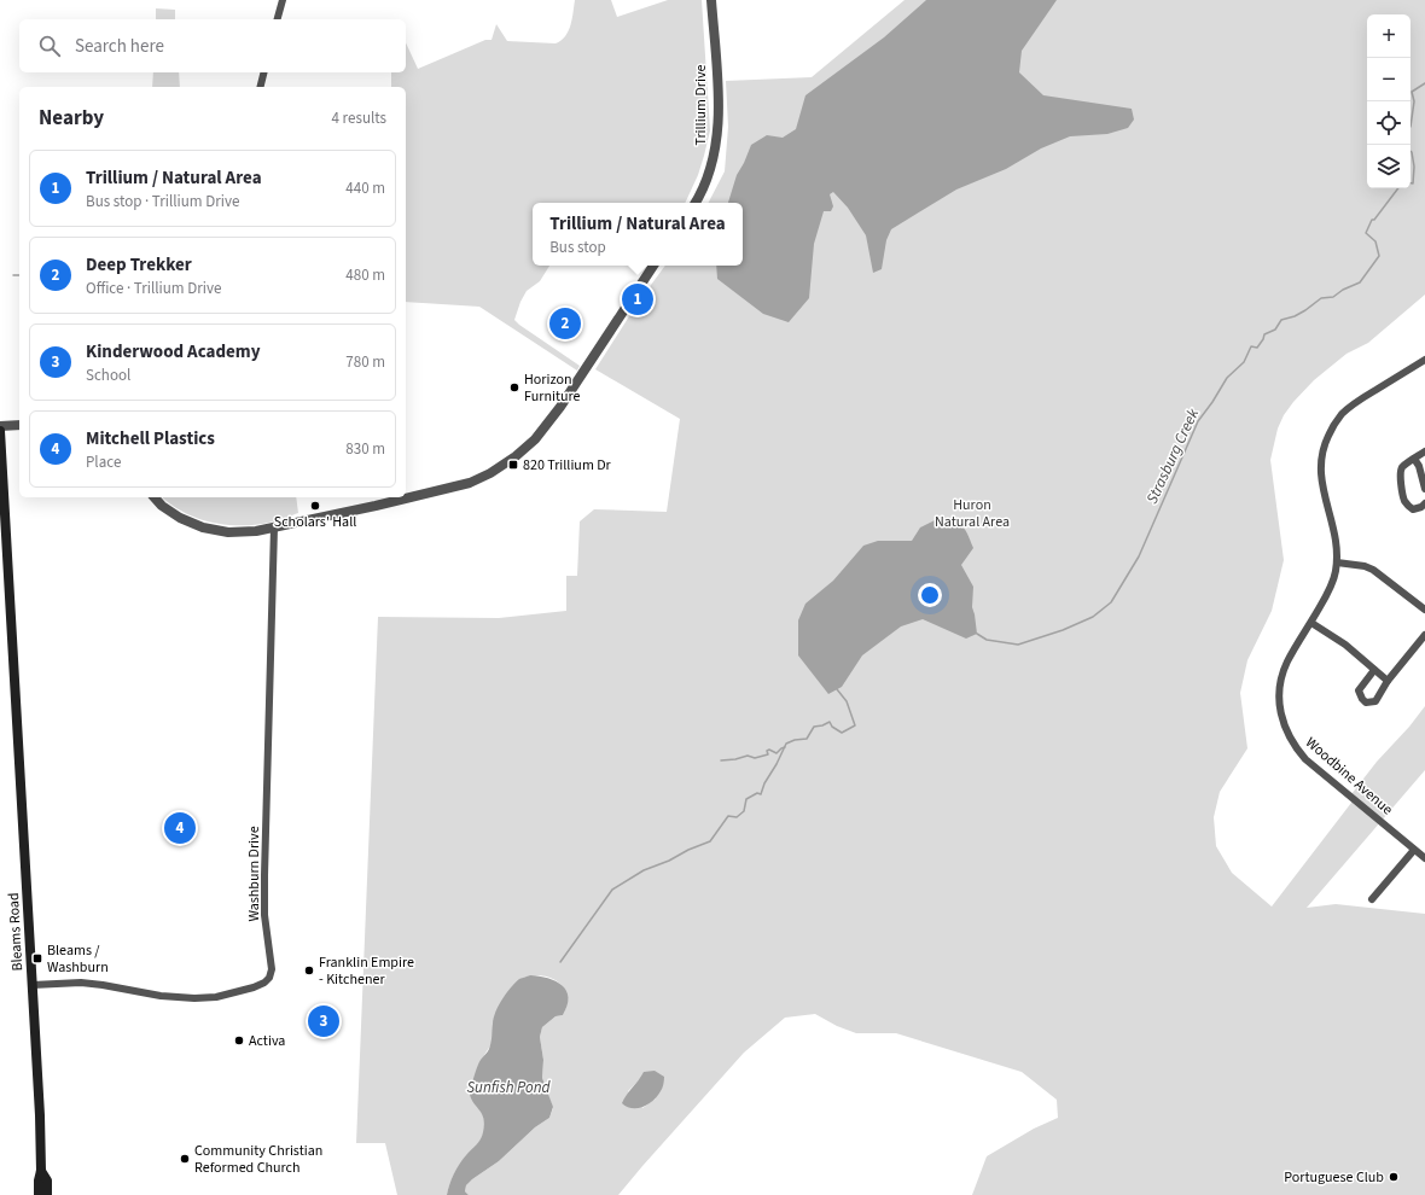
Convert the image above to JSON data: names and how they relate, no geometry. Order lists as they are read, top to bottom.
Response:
{
  "streets": {
    "main road": ["Bleams Road"],
    "street": ["Trillium Drive", "Woodbine Avenue", "Washburn Drive"]
  },
  "crossings": [
    ["Washburn Drive", "Bleams Road"]
  ],
  "water": ["Strasburg Creek", "Sunfish Pond"],
  "parks": ["Huron Natural Area"],
  "places": {
    "other": [
      "Horizon Furniture",
      "Scholars' Hall",
      "Franklin Empire - Kitchener",
      "Activa",
      "Community Christian Reformed Church",
      "Portuguese Club"
    ],
    "transit": ["820 Trillium Dr", "Bleams / Washburn"]
  },
  "page": {
    "map_buttons": ["+", "−"],
    "search": "Search here",
    "heading": ["Nearby", "4 results"],
    "list": [
      {
        "mark": "1",
        "name": "Trillium / Natural Area",
        "note": "Bus stop · Trillium Drive",
        "value": "440 m"
      },
      {
        "mark": "2",
        "name": "Deep Trekker",
        "note": "Office · Trillium Drive",
        "value": "480 m"
      },
      {
        "mark": "3",
        "name": "Kinderwood Academy",
        "note": "School",
        "value": "780 m"
      },
      {
        "mark": "4",
        "name": "Mitchell Plastics",
        "note": "Place",
        "value": "830 m"
      }
    ],
    "popup": ["Trillium / Natural Area", "Bus stop"],
    "pins": [
      "1",
      "2",
      "4",
      "3"
    ]
  }
}
